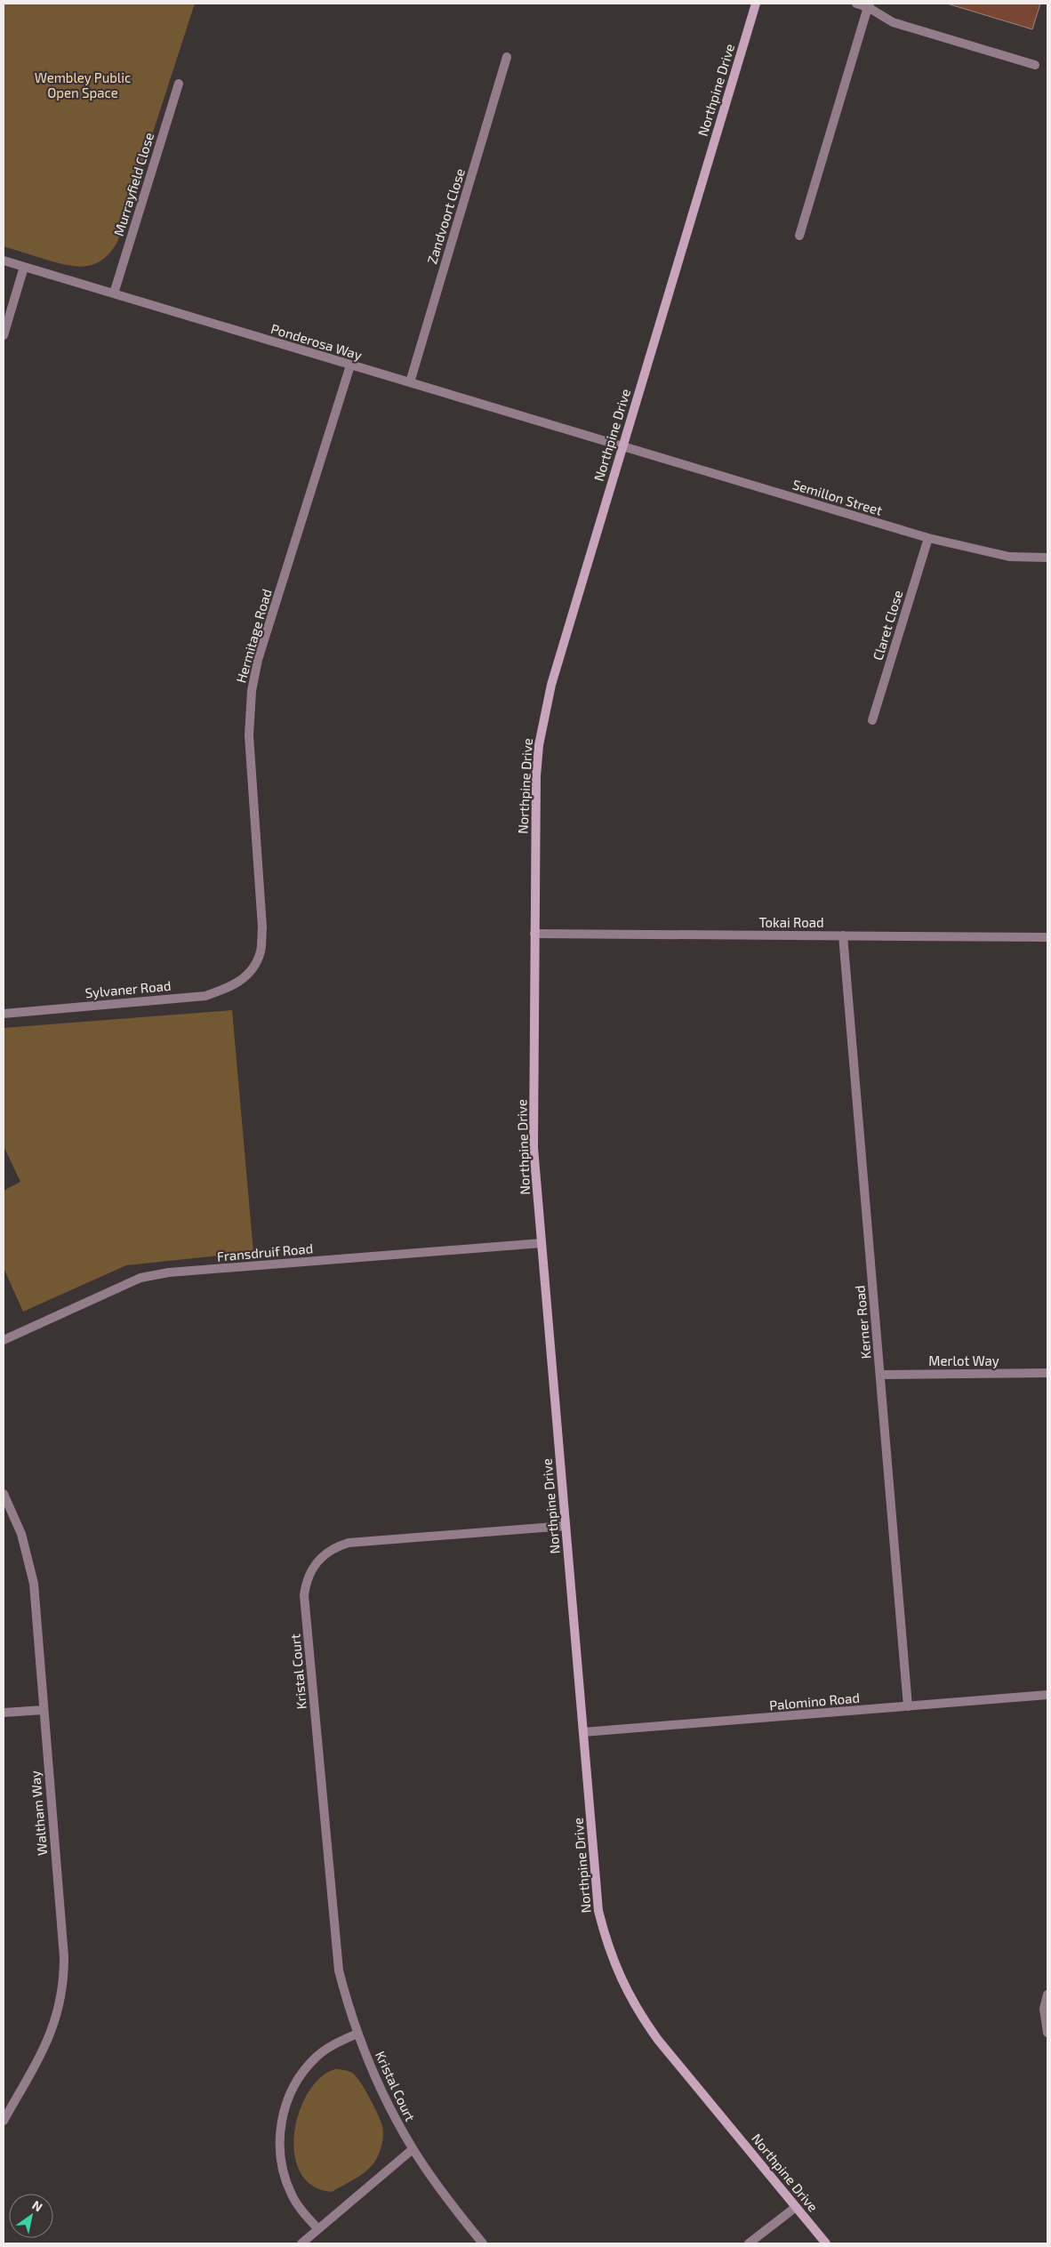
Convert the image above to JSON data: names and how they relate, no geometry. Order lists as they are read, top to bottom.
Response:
{
  "streets": {
    "street": [
      "Northpine Drive",
      "Murrayfield Close",
      "Zandvoort Close",
      "Ponderosa Way",
      "Semillon Street",
      "Claret Close",
      "Hermitage Road",
      "Tokai Road",
      "Sylvaner Road",
      "Fransdruif Road",
      "Kerner Road",
      "Merlot Way",
      "Kristal Court",
      "Palomino Road",
      "Waltham Way"
    ]
  },
  "crossings": [
    ["Northpine Drive", "Ponderosa Way"],
    ["Northpine Drive", "Semillon Street"],
    ["Northpine Drive", "Tokai Road"],
    ["Northpine Drive", "Fransdruif Road"],
    ["Northpine Drive", "Kristal Court"],
    ["Northpine Drive", "Palomino Road"],
    ["Murrayfield Close", "Ponderosa Way"],
    ["Zandvoort Close", "Ponderosa Way"],
    ["Ponderosa Way", "Semillon Street"],
    ["Ponderosa Way", "Hermitage Road"],
    ["Semillon Street", "Claret Close"],
    ["Hermitage Road", "Sylvaner Road"],
    ["Tokai Road", "Kerner Road"],
    ["Kerner Road", "Merlot Way"],
    ["Kerner Road", "Palomino Road"]
  ],
  "parks": ["Wembley Public Open Space"],
  "north": "top right"
}
